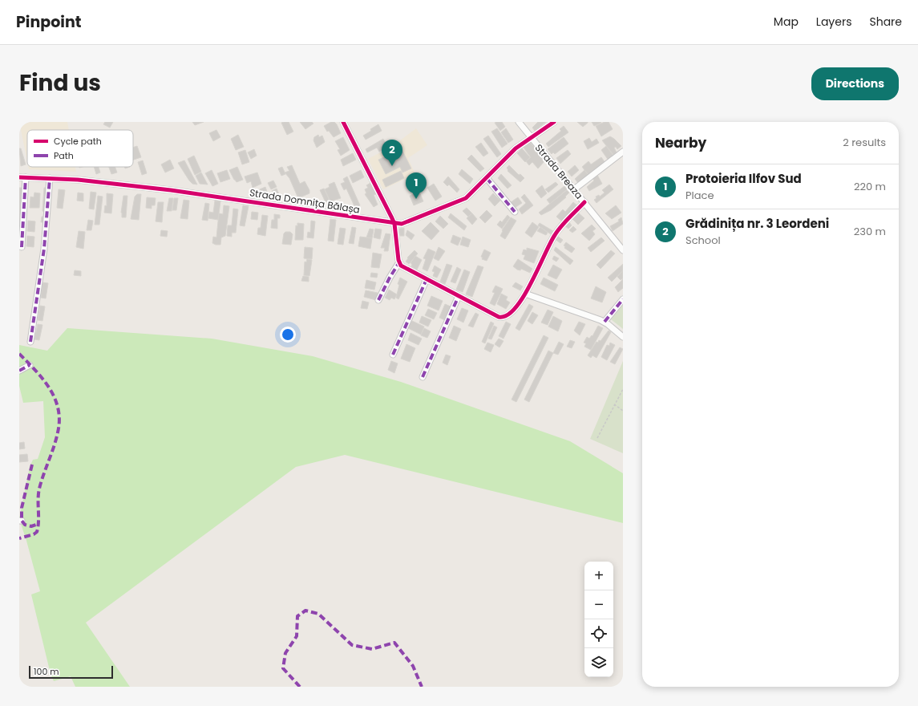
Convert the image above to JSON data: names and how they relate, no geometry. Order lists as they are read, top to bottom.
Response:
{
  "streets": {
    "street": ["Strada Breaza", "Strada Domnița Bălașa"]
  },
  "crossings": [
    ["Strada Breaza", "Strada Domnița Bălașa"]
  ],
  "legend": ["Cycle path", "Path"],
  "scale_bar": "100 m",
  "page": {
    "header": "Pinpoint",
    "nav": ["Map", "Layers", "Share"],
    "title": "Find us",
    "buttons": "Directions",
    "heading": ["Nearby", "2 results"],
    "pins": ["2", "1"],
    "list": [
      {
        "mark": "1",
        "name": "Protoieria Ilfov Sud",
        "note": "Place",
        "value": "220 m"
      },
      {
        "mark": "2",
        "name": "Grădinița nr. 3 Leordeni",
        "note": "School",
        "value": "230 m"
      }
    ],
    "map_buttons": ["+", "−"],
    "scale": "100 m"
  }
}
